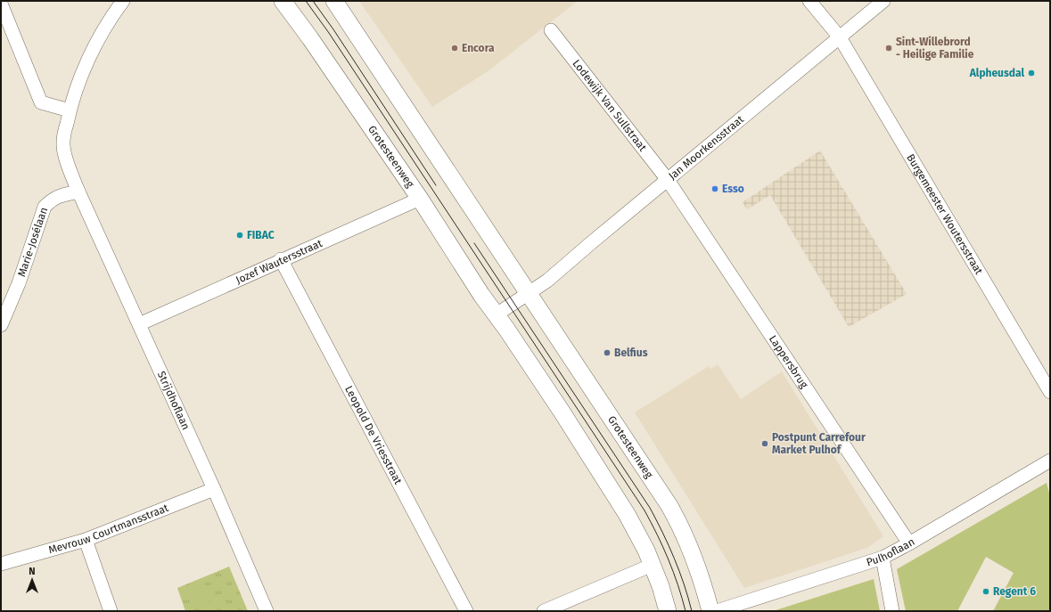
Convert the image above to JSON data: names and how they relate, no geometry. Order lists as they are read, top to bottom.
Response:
{
  "streets": {
    "main road": ["Grotesteenweg"],
    "street": [
      "Lodewijk Van Sullstraat",
      "Jan Moorkensstraat",
      "Burgemeester Woutersstraat",
      "Marie-Josélaan",
      "Jozef Wautersstraat",
      "Lappersbrug",
      "Strijdhoflaan",
      "Leopold De Vriesstraat",
      "Mevrouw Courtmansstraat",
      "Pulhoflaan"
    ]
  },
  "crossings": [
    ["Lodewijk Van Sullstraat", "Jan Moorkensstraat"],
    ["Lodewijk Van Sullstraat", "Lappersbrug"],
    ["Jan Moorkensstraat", "Grotesteenweg"],
    ["Jan Moorkensstraat", "Burgemeester Woutersstraat"],
    ["Jan Moorkensstraat", "Lappersbrug"],
    ["Grotesteenweg", "Jozef Wautersstraat"],
    ["Marie-Josélaan", "Strijdhoflaan"],
    ["Jozef Wautersstraat", "Strijdhoflaan"],
    ["Jozef Wautersstraat", "Leopold De Vriesstraat"],
    ["Lappersbrug", "Pulhoflaan"],
    ["Strijdhoflaan", "Mevrouw Courtmansstraat"]
  ],
  "places": [
    "Encora",
    "Sint-Willebrord - Heilige Familie",
    "Alpheusdal",
    "Esso",
    "FIBAC",
    "Belfius",
    "Postpunt Carrefour Market Pulhof",
    "Regent 6"
  ],
  "north": "top"
}
